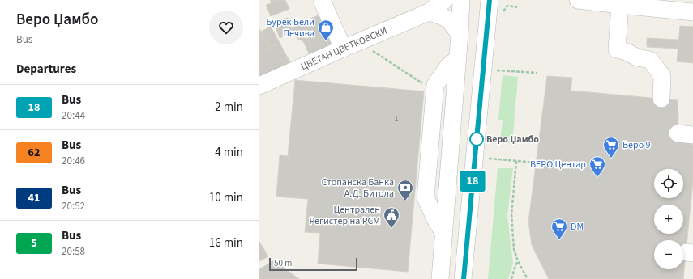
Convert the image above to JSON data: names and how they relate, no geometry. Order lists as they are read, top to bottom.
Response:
{
  "streets": {
    "street": ["ЦВЕТАН ЦВЕТКОВСКИ"]
  },
  "places": {
    "shop": ["Бурек Бели Печива"],
    "other": ["Веро Џамбо"],
    "supermarket": ["Веро 9", "ВЕРО Центар", "DM"],
    "bank": ["Стопанска Банка А.Д. Битола"],
    "public building": ["Централен Регистер на РСМ"]
  },
  "lines": ["bus line 18"],
  "house_numbers": ["1"],
  "scale_bar": "50 m",
  "page": {
    "heading": [
      ["Веро Џамбо", "Bus"],
      "Departures"
    ],
    "on_map": "18",
    "list": [
      {
        "mark": "18",
        "name": "Bus",
        "note": "20:44",
        "value": "2 min"
      },
      {
        "mark": "62",
        "name": "Bus",
        "note": "20:46",
        "value": "4 min"
      },
      {
        "mark": "41",
        "name": "Bus",
        "note": "20:52",
        "value": "10 min"
      },
      {
        "mark": "5",
        "name": "Bus",
        "note": "20:58",
        "value": "16 min"
      }
    ],
    "map_buttons": ["+", "−"],
    "scale": "50 m"
  }
}
